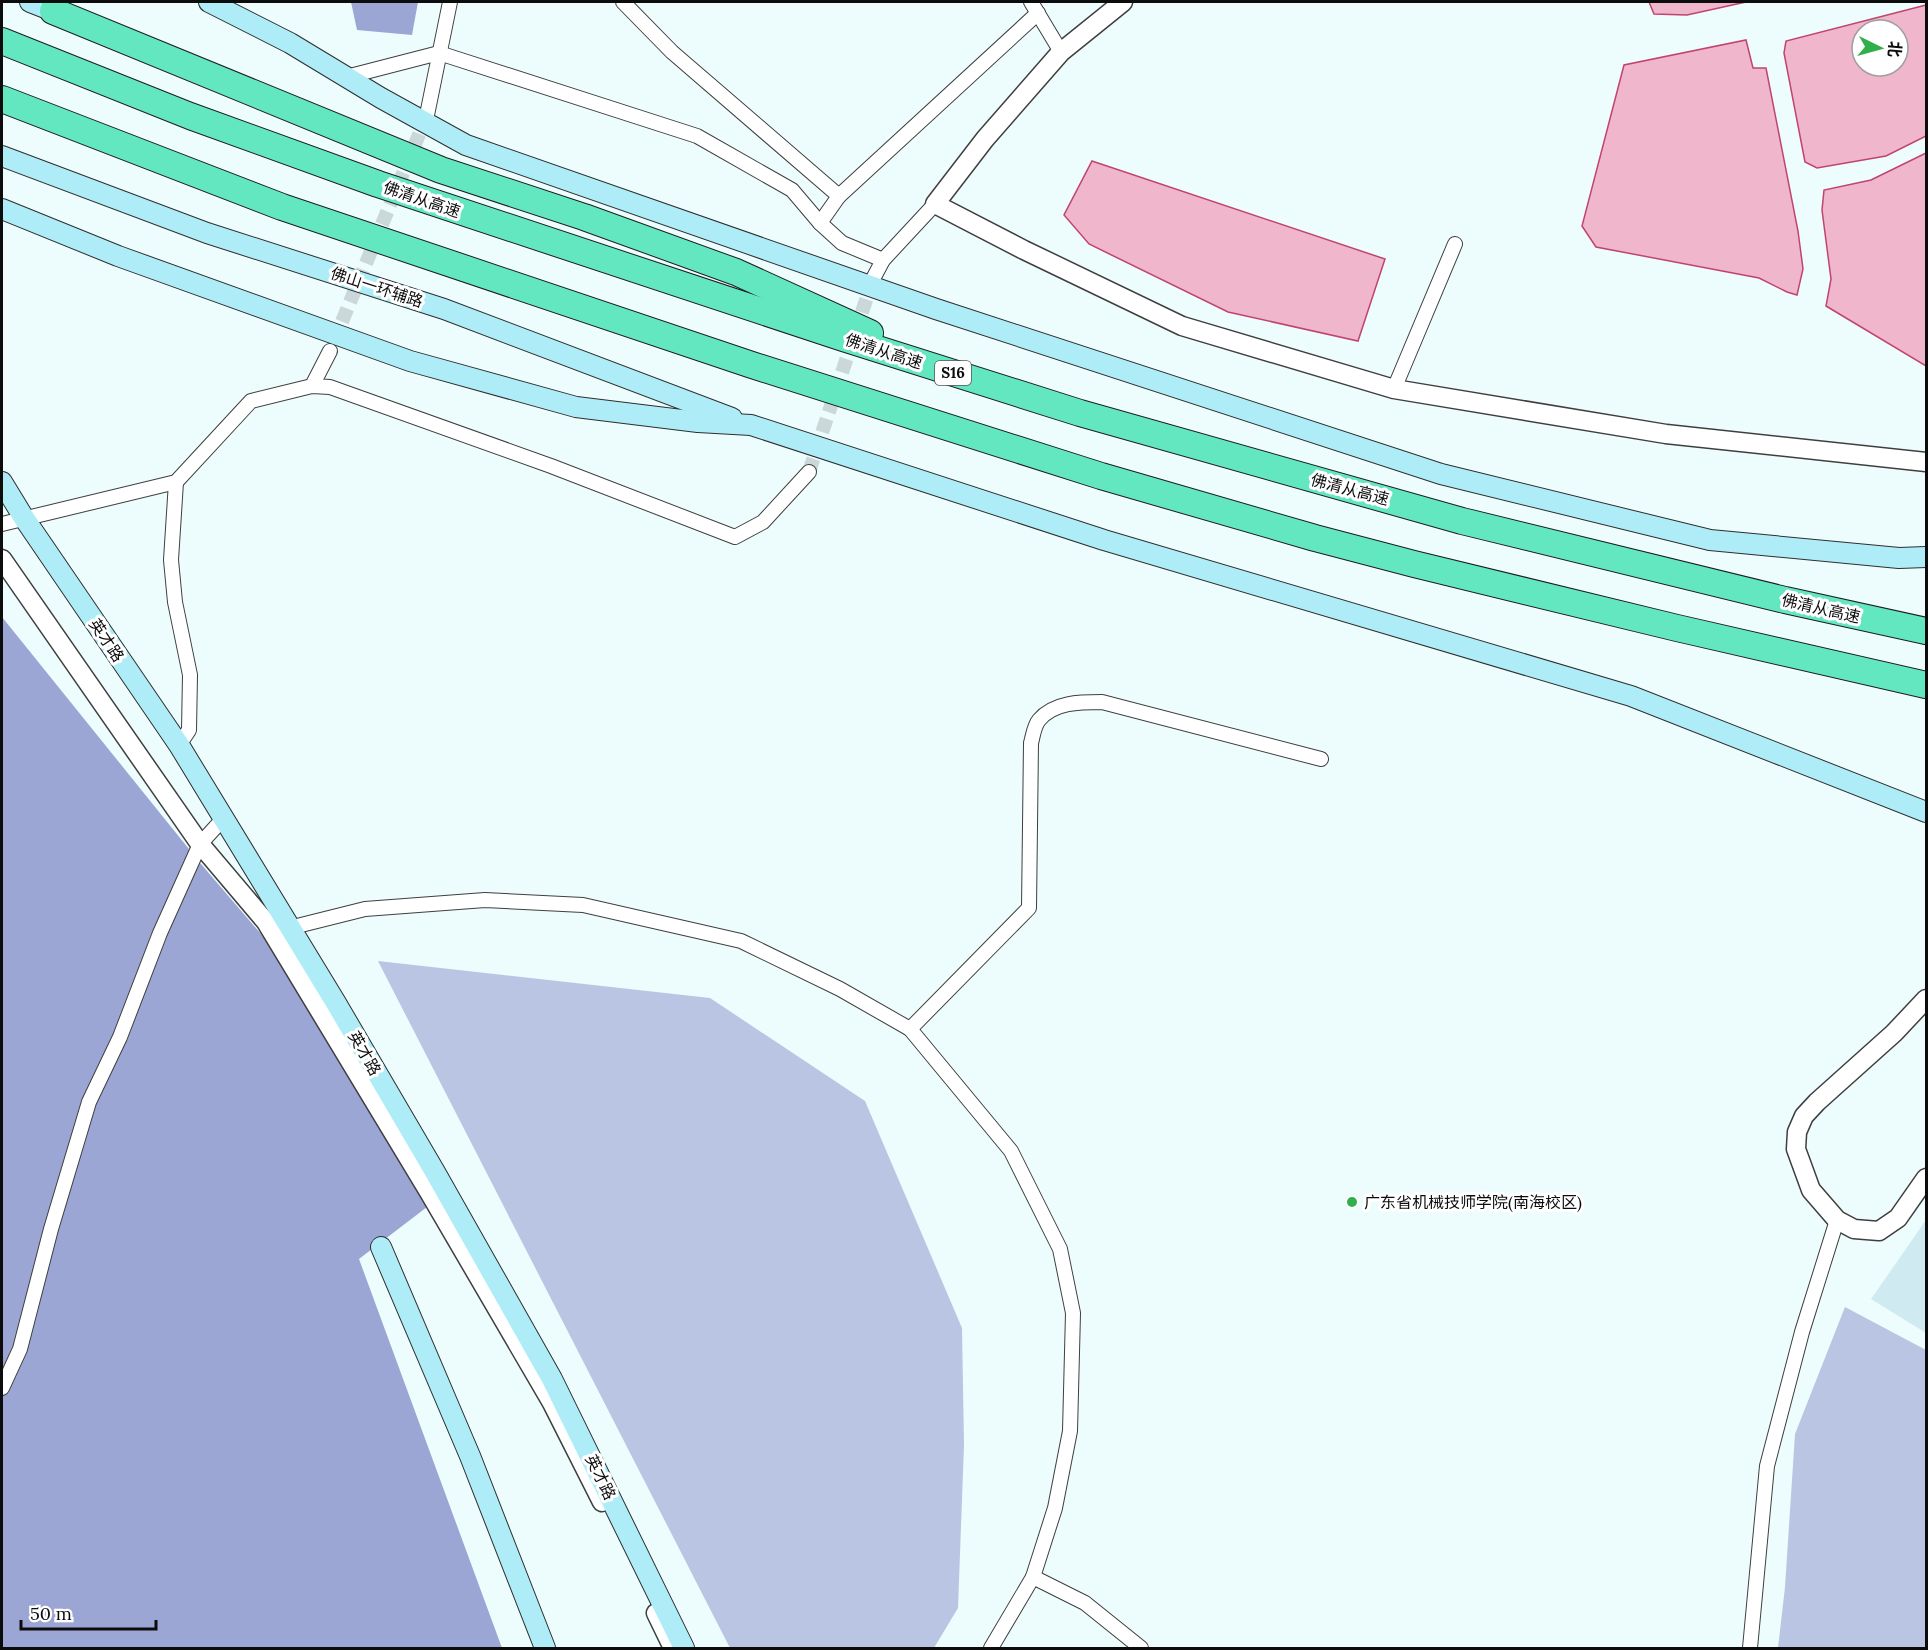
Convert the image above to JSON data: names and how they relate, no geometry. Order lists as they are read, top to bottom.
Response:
{
  "streets": {
    "highway": ["佛清从高速", "S16"],
    "main road": ["佛山一环辅路", "英才路"]
  },
  "places": ["广东省机械技师学院(南海校区)"],
  "scale_bar": "50 m",
  "north": "right"
}
